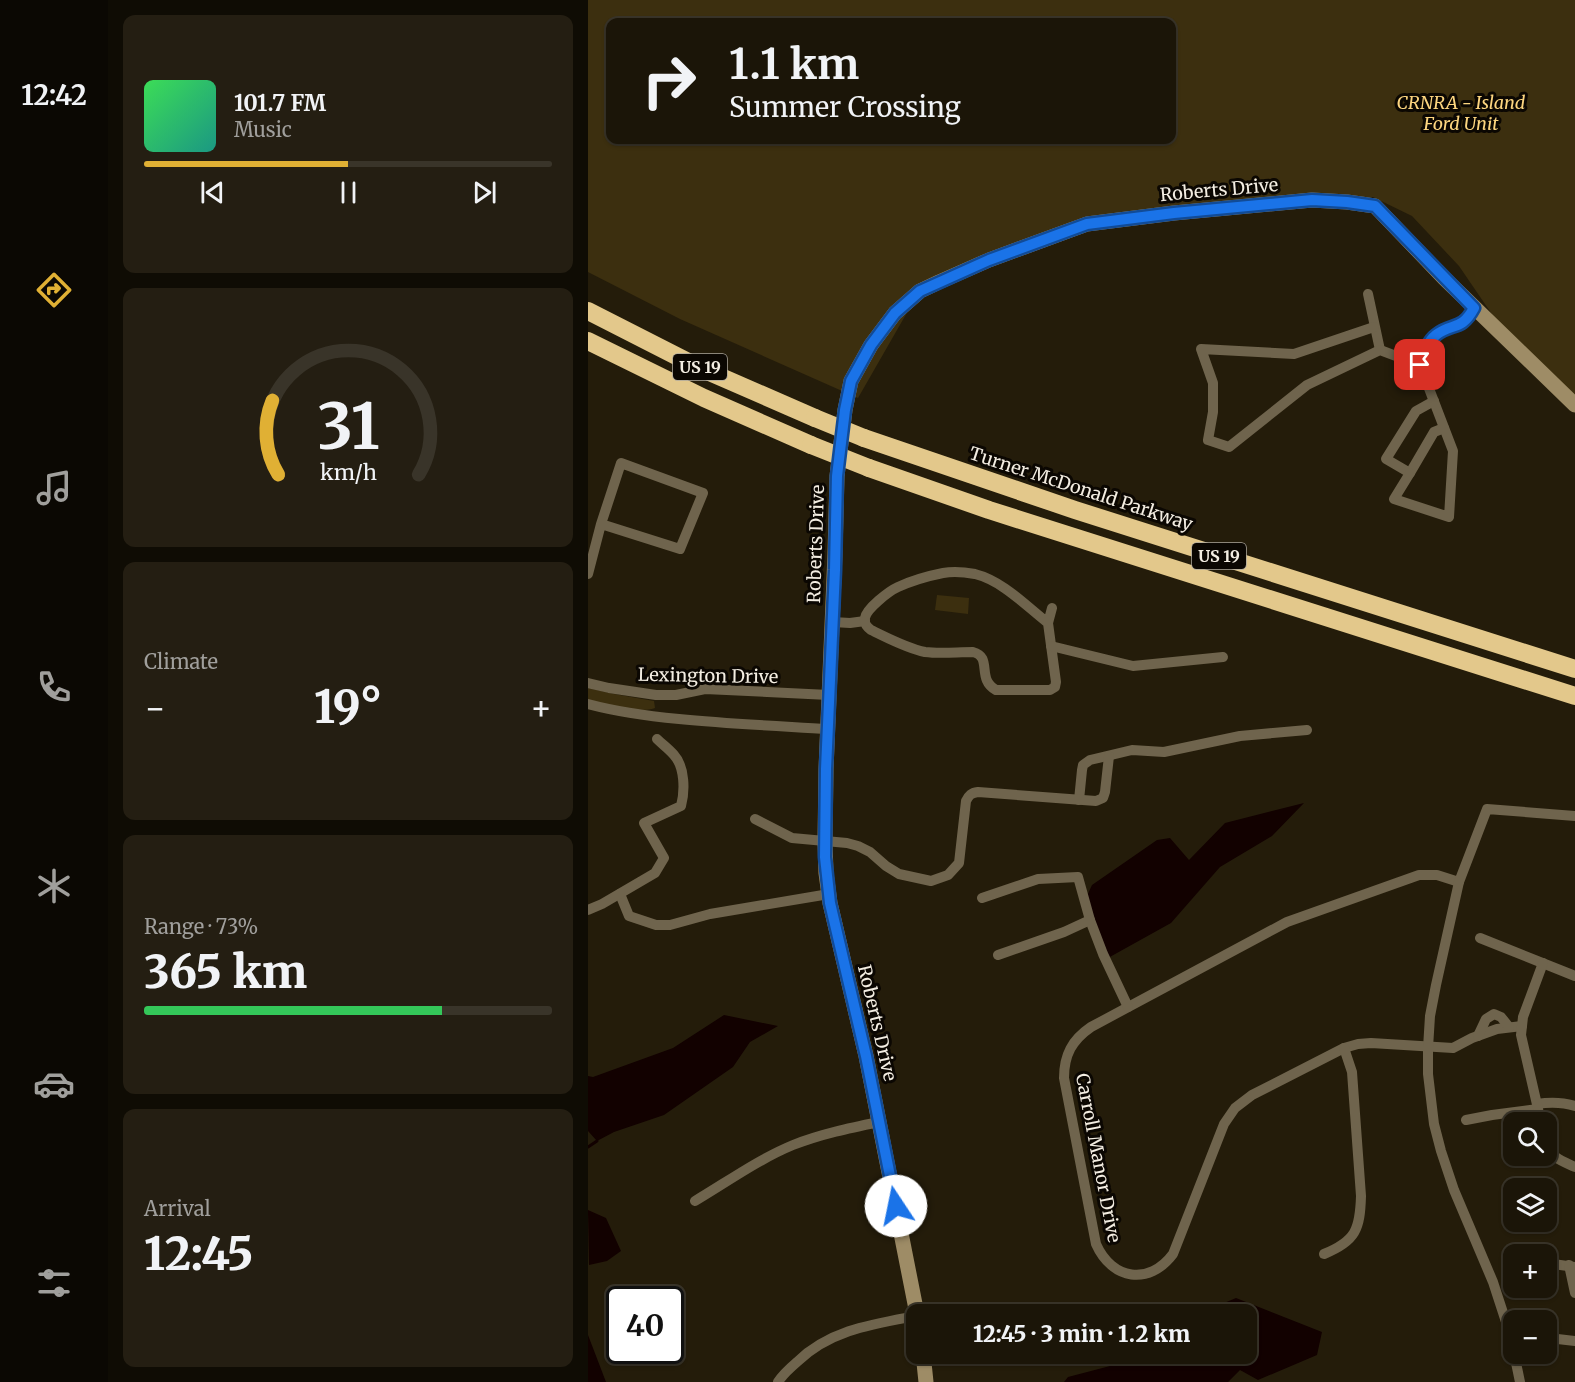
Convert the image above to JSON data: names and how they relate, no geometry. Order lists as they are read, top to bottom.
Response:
{
  "streets": {
    "highway": ["US 19", "Turner McDonald Parkway"],
    "street": ["Roberts Drive", "Lexington Drive", "Carroll Manor Drive"]
  },
  "crossings": [
    ["Roberts Drive", "Lexington Drive"]
  ],
  "parks": ["CRNRA - Island Ford Unit"],
  "page": {
    "tabs": "12:42",
    "turn": ["1.1 km", "Summer Crossing"],
    "song": ["101.7 FM", "Music"],
    "tile": [
      "Climate",
      ["Range · 73%", "365 km"],
      ["Arrival", "12:45"]
    ],
    "heat": ["−", "19°", "+"],
    "map_buttons": ["+", "−"],
    "limit": "40",
    "trip": "12:45 · 3 min · 1.2 km",
    "gauge": ["31", "km/h"]
  }
}
